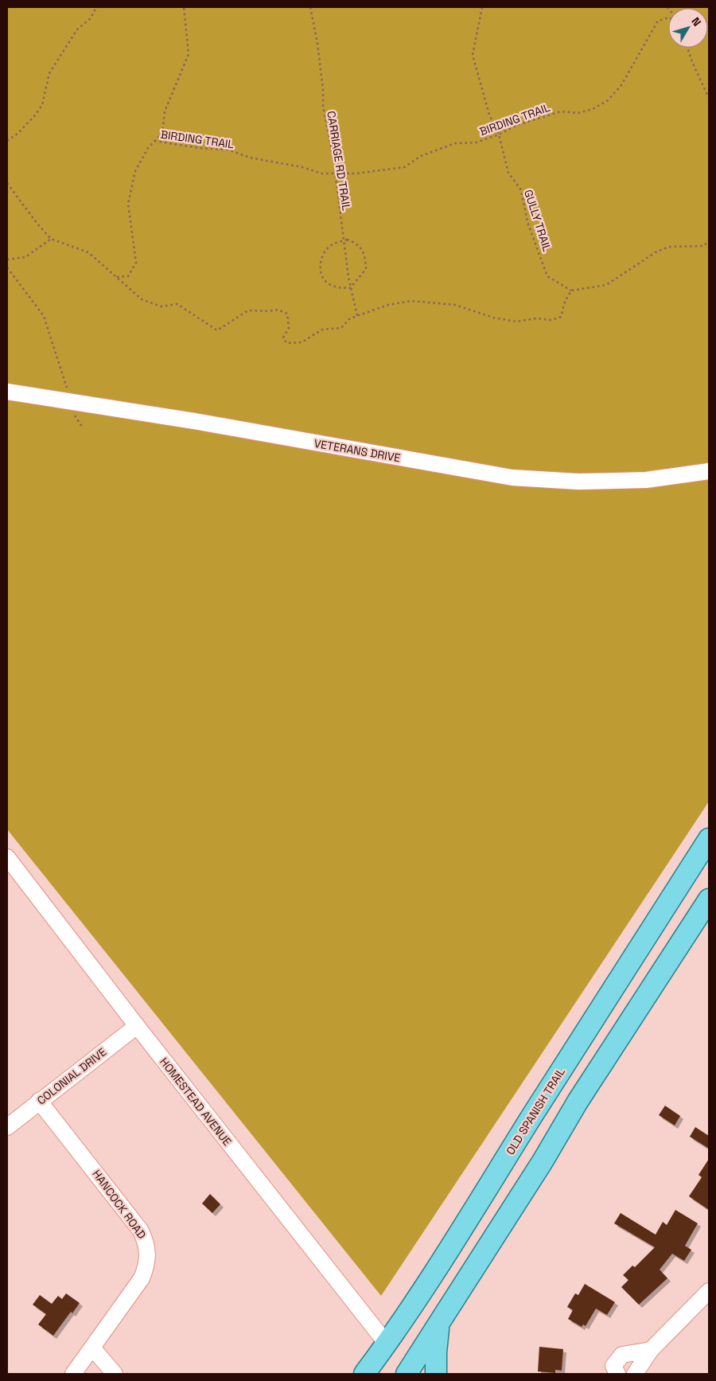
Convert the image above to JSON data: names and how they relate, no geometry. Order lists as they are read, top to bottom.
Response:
{
  "streets": {
    "main road": ["OLD SPANISH TRAIL"],
    "street": [
      "VETERANS DRIVE",
      "COLONIAL DRIVE",
      "HOMESTEAD AVENUE",
      "HANCOCK ROAD"
    ],
    "path": ["BIRDING TRAIL", "CARRIAGE RD TRAIL", "GULLY TRAIL"]
  },
  "crossings": [
    ["BIRDING TRAIL", "CARRIAGE RD TRAIL"],
    ["BIRDING TRAIL", "GULLY TRAIL"],
    ["COLONIAL DRIVE", "HOMESTEAD AVENUE"],
    ["COLONIAL DRIVE", "HANCOCK ROAD"],
    ["HOMESTEAD AVENUE", "OLD SPANISH TRAIL"]
  ],
  "north": "top right"
}
